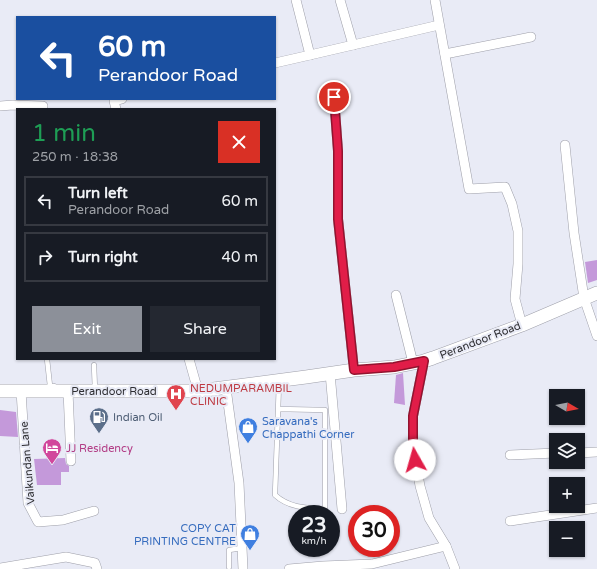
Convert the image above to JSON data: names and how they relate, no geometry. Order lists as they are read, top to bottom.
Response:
{
  "streets": {
    "main road": ["Perandoor Road"],
    "street": ["Vaikundan Lane"]
  },
  "crossings": [
    ["Perandoor Road", "Vaikundan Lane"]
  ],
  "places": {
    "hospital": ["NEDUMPARAMBIL CLINIC"],
    "fuel station": ["Indian Oil"],
    "shop": ["Saravana's Chappathi Corner", "COPY CAT PRINTING CENTRE"],
    "hotel": ["JJ Residency"]
  },
  "north": "right",
  "page": {
    "turn": ["60 m", "Perandoor Road"],
    "heading": ["1 min", "250 m · 18:38"],
    "list": [
      {
        "name": "Turn left",
        "note": "Perandoor Road",
        "value": "60 m"
      },
      {
        "name": "Turn right",
        "value": "40 m"
      }
    ],
    "buttons": ["Exit", "Share"],
    "map_buttons": ["+", "−"],
    "speed": "23 km/h",
    "limit": "30"
  }
}
